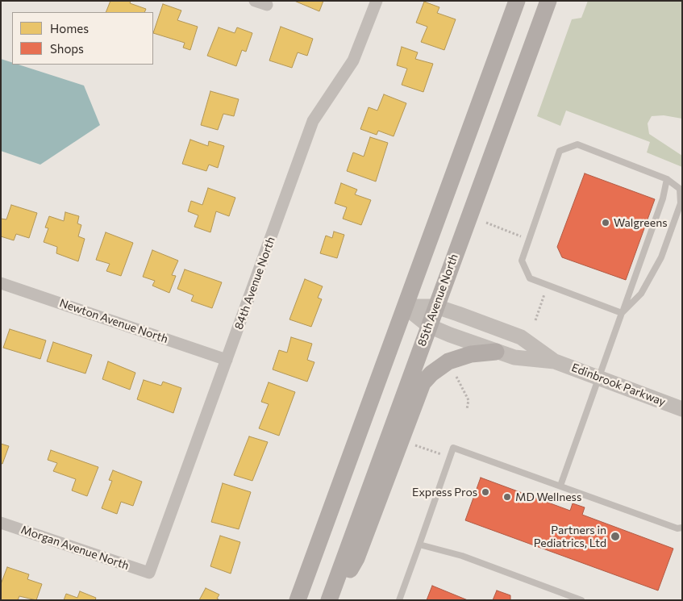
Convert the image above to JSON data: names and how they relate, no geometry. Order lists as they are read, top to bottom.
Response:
{
  "streets": {
    "main road": ["85th Avenue North"],
    "street": [
      "84th Avenue North",
      "Newton Avenue North",
      "Edinbrook Parkway",
      "Morgan Avenue North"
    ]
  },
  "crossings": [
    ["84th Avenue North", "Newton Avenue North"],
    ["84th Avenue North", "Morgan Avenue North"],
    ["85th Avenue North", "Edinbrook Parkway"]
  ],
  "places": [
    "Walgreens",
    "Express Pros",
    "MD Wellness",
    "Partners in Pediatrics, Ltd"
  ],
  "legend": ["Homes", "Shops"]
}
